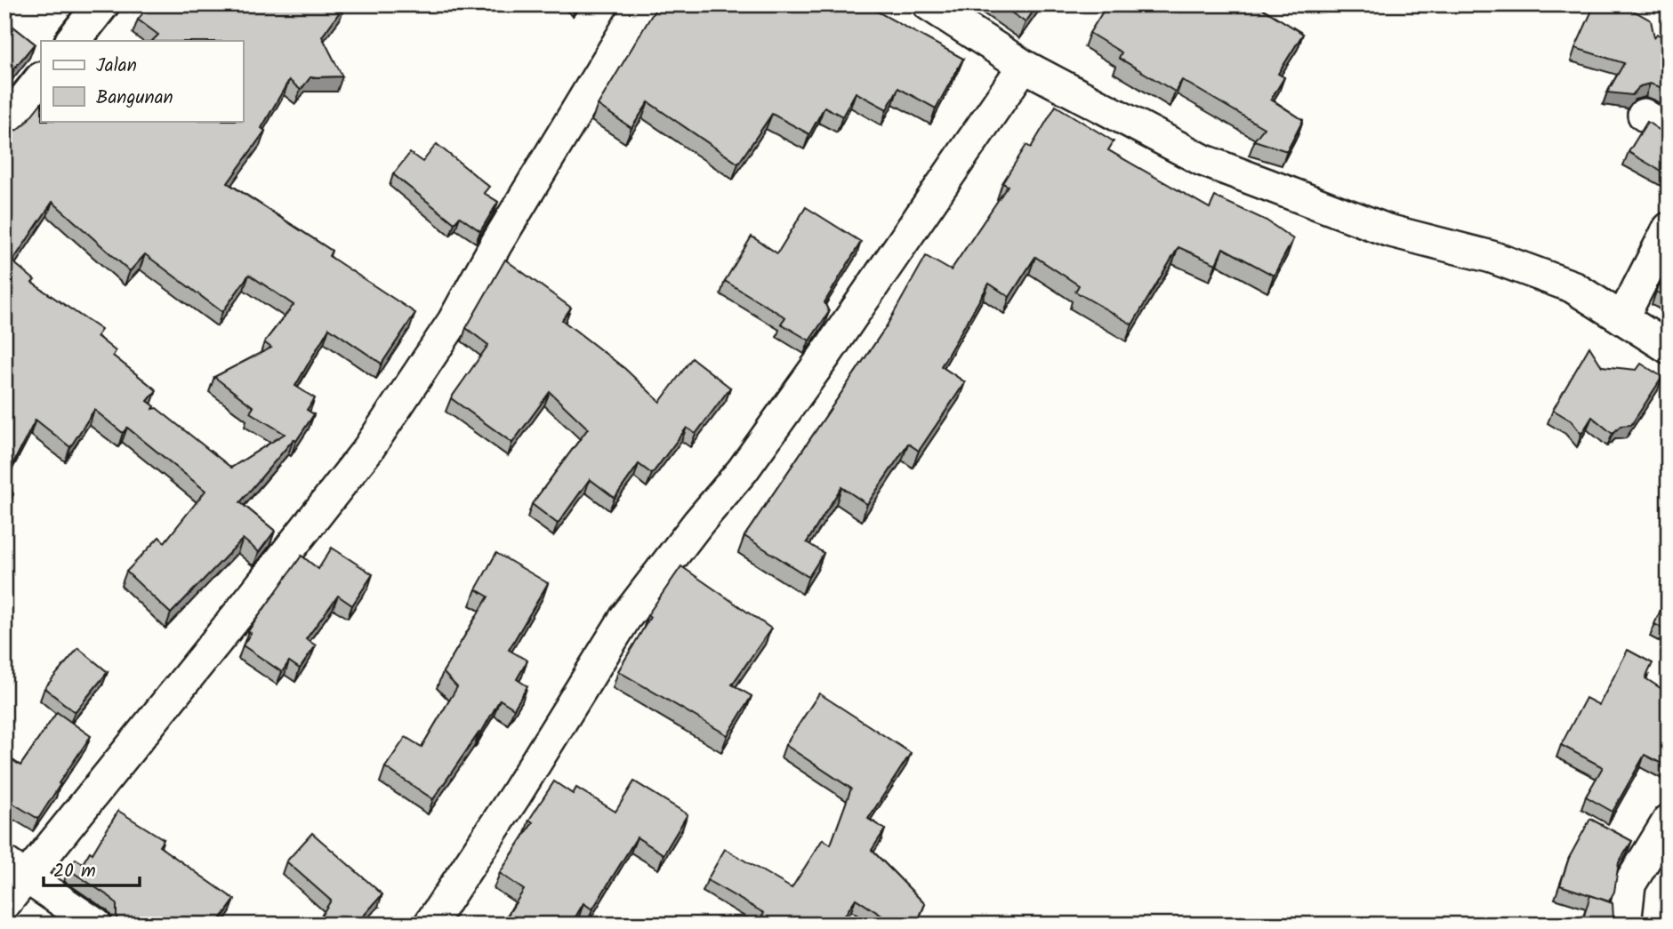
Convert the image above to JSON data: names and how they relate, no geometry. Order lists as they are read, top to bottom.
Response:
{
  "legend": ["Jalan", "Bangunan"],
  "scale_bar": "20 m"
}
